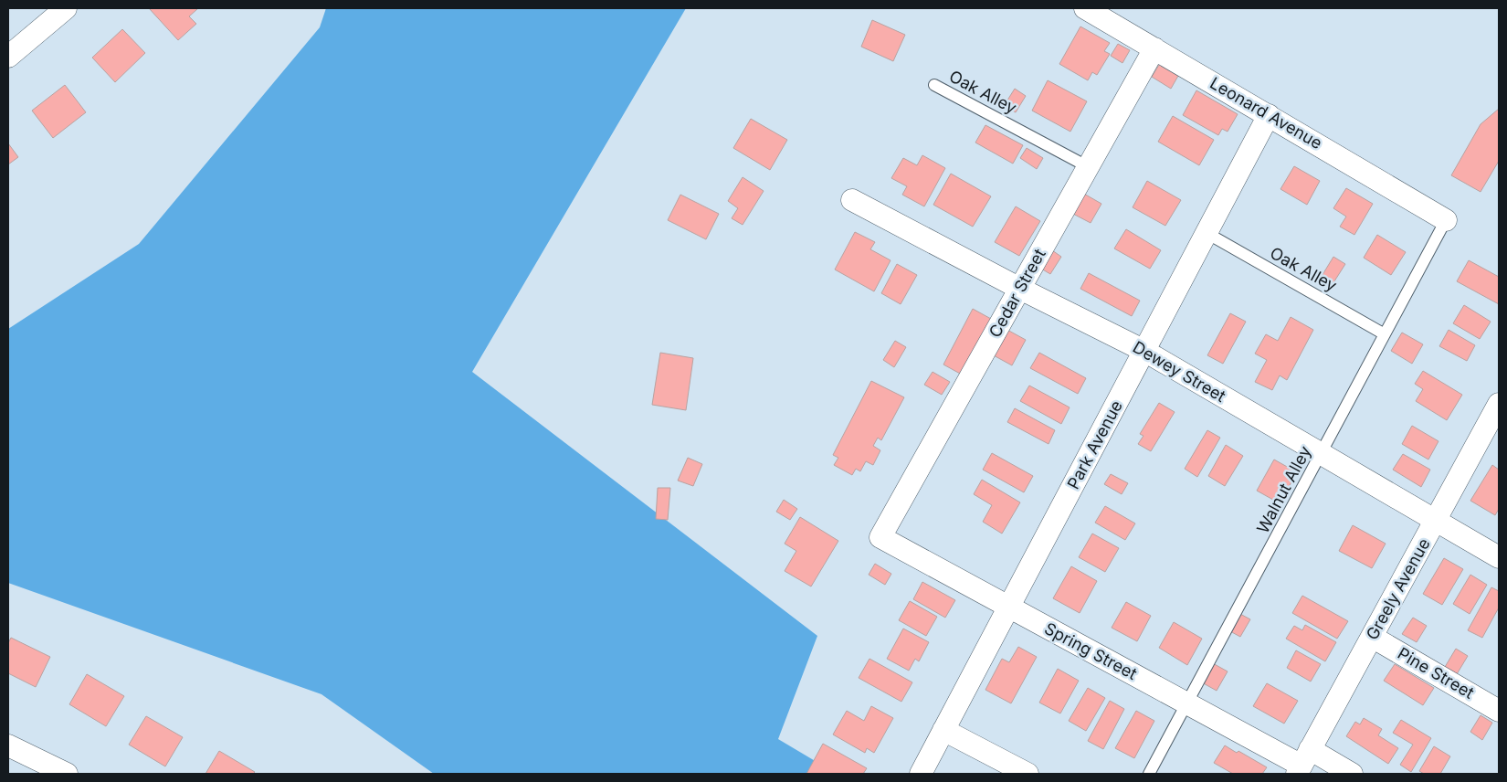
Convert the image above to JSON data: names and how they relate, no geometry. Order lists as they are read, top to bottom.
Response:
{
  "streets": {
    "street": [
      "Leonard Avenue",
      "Cedar Street",
      "Dewey Street",
      "Park Avenue",
      "Greely Avenue",
      "Spring Street",
      "Pine Street"
    ],
    "lane": ["Oak Alley", "Walnut Alley"]
  },
  "crossings": [
    ["Oak Alley", "Cedar Street"],
    ["Oak Alley", "Park Avenue"],
    ["Oak Alley", "Walnut Alley"],
    ["Leonard Avenue", "Cedar Street"],
    ["Leonard Avenue", "Park Avenue"],
    ["Leonard Avenue", "Walnut Alley"],
    ["Cedar Street", "Dewey Street"],
    ["Cedar Street", "Spring Street"],
    ["Dewey Street", "Park Avenue"],
    ["Dewey Street", "Walnut Alley"],
    ["Dewey Street", "Greely Avenue"],
    ["Park Avenue", "Spring Street"],
    ["Walnut Alley", "Spring Street"],
    ["Greely Avenue", "Spring Street"],
    ["Greely Avenue", "Pine Street"]
  ]
}
